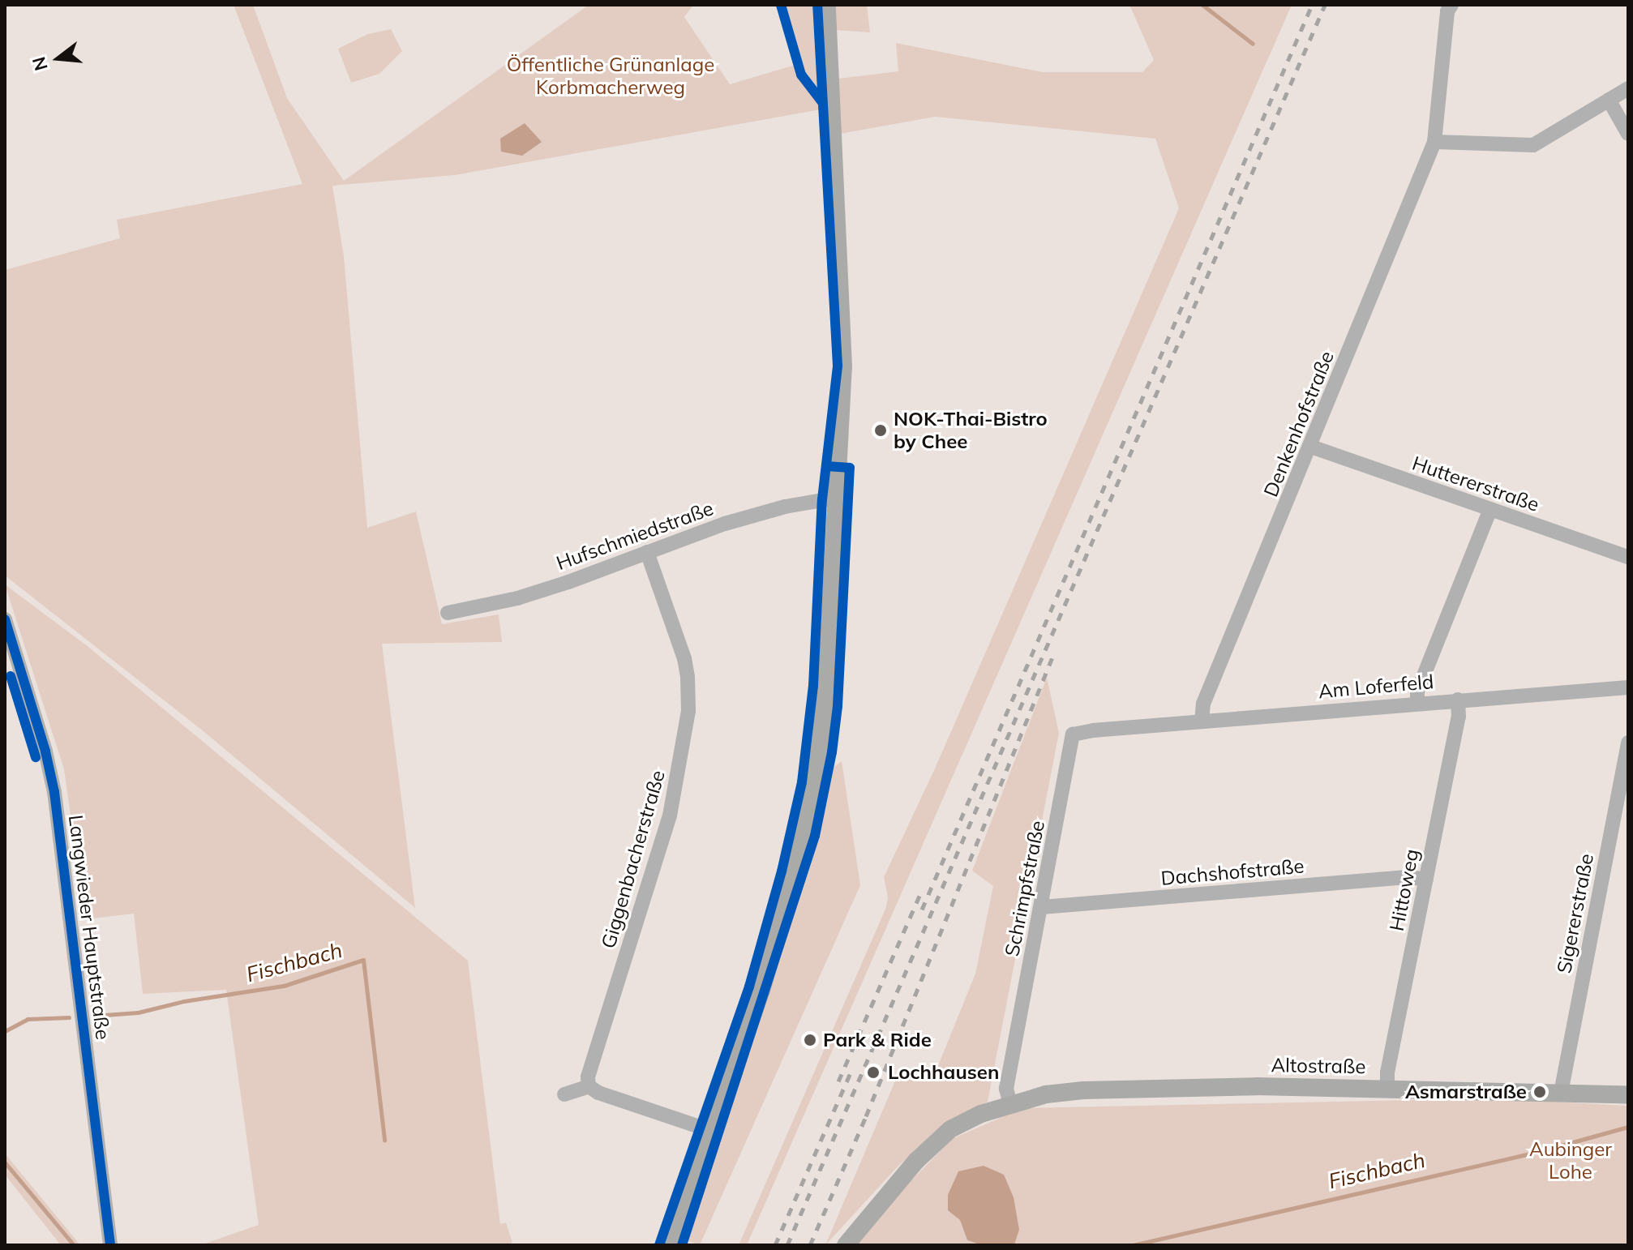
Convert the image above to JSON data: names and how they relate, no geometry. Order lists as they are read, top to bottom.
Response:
{
  "streets": {
    "main road": ["Altostraße"],
    "street": [
      "Denkenhofstraße",
      "Huttererstraße",
      "Hufschmiedstraße",
      "Am Loferfeld",
      "Giggenbacherstraße",
      "Dachshofstraße",
      "Schrimpfstraße",
      "Hittoweg",
      "Sigererstraße",
      "Langwieder Hauptstraße"
    ]
  },
  "crossings": [
    ["Denkenhofstraße", "Huttererstraße"],
    ["Denkenhofstraße", "Am Loferfeld"],
    ["Hufschmiedstraße", "Giggenbacherstraße"],
    ["Am Loferfeld", "Schrimpfstraße"],
    ["Am Loferfeld", "Hittoweg"],
    ["Dachshofstraße", "Schrimpfstraße"],
    ["Dachshofstraße", "Hittoweg"],
    ["Schrimpfstraße", "Altostraße"],
    ["Hittoweg", "Altostraße"],
    ["Sigererstraße", "Altostraße"]
  ],
  "water": ["Fischbach"],
  "parks": ["Öffentliche Grünanlage Korbmacherweg", "Aubinger Lohe"],
  "places": [
    "NOK-Thai-Bistro by Chee",
    "Park & Ride",
    "Lochhausen",
    "Asmarstraße"
  ],
  "north": "left"
}
